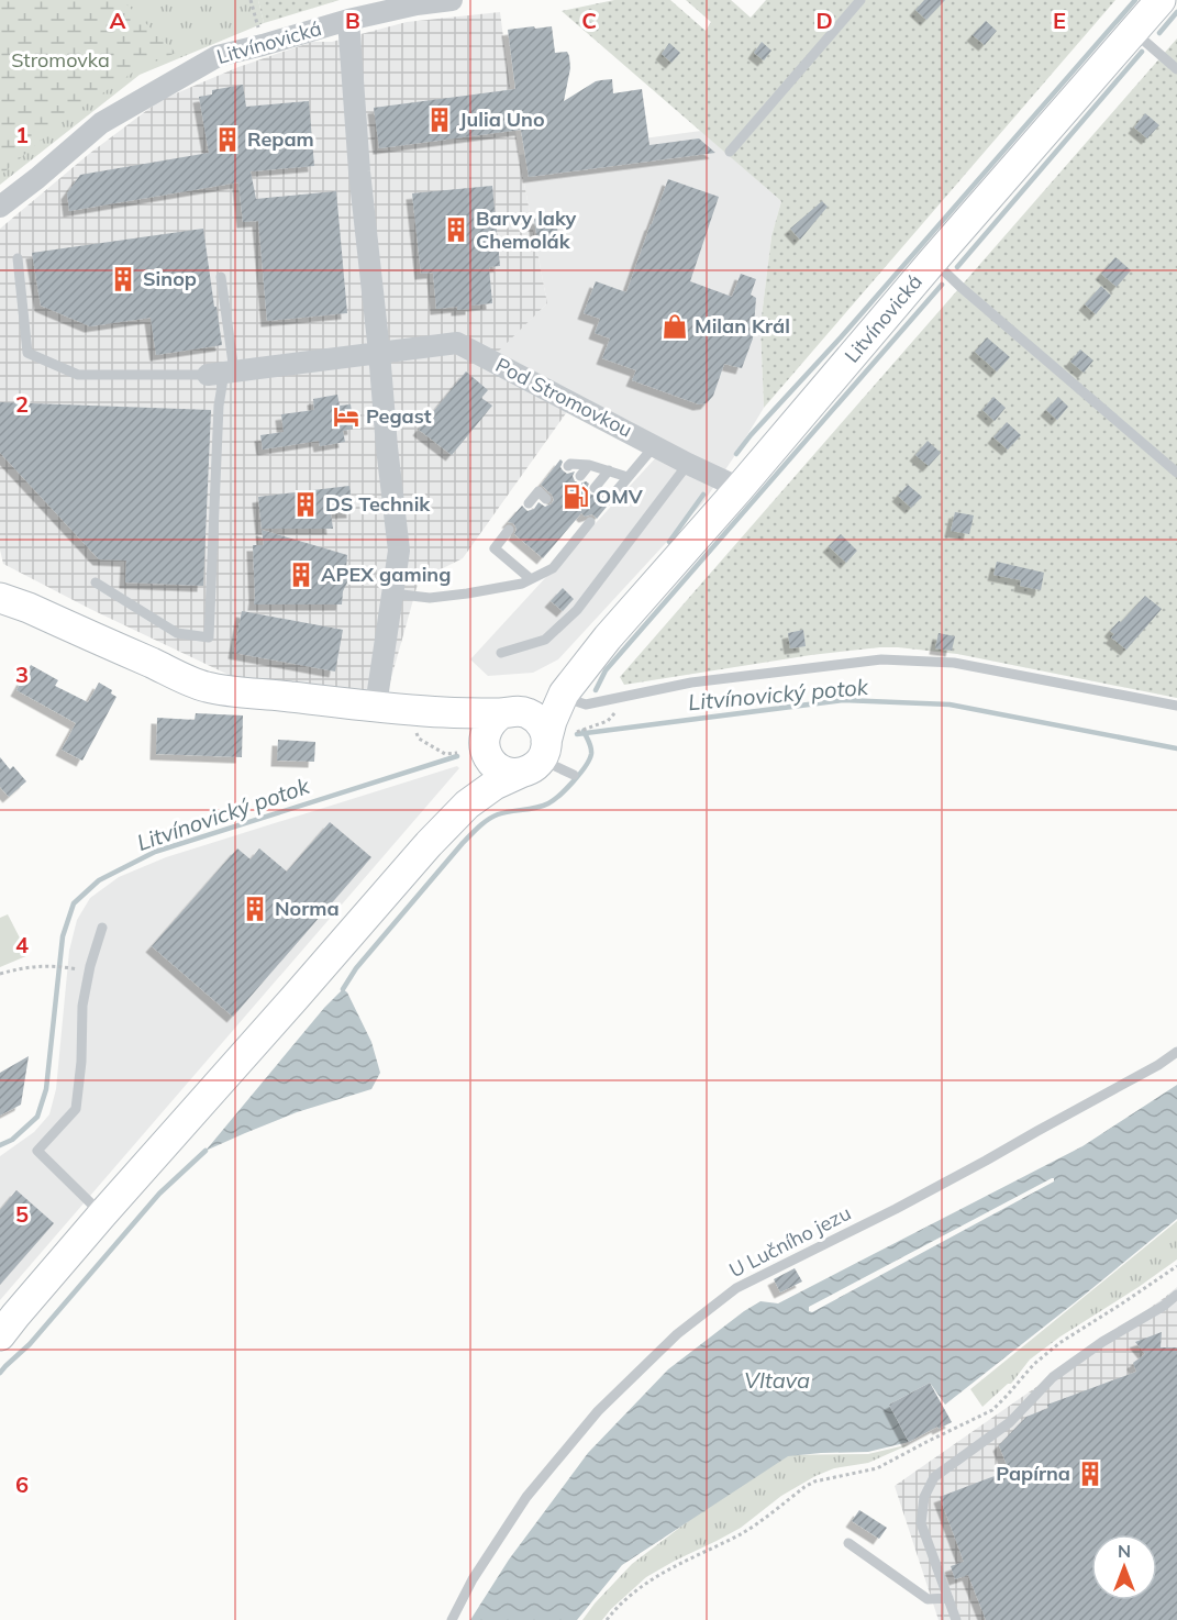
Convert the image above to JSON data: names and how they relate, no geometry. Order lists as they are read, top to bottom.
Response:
{
  "streets": {
    "main road": ["Litvínovická"],
    "street": ["Pod Stromovkou"],
    "lane": ["U Lučního jezu"]
  },
  "crossings": [
    ["Litvínovická", "Pod Stromovkou"]
  ],
  "water": ["Litvínovický potok", "Vltava"],
  "parks": ["Stromovka"],
  "places": {
    "building": [
      "Julia Uno",
      "Repam",
      "Barvy laky Chemolák",
      "Sinop",
      "DS Technik",
      "APEX gaming",
      "Norma",
      "Papírna"
    ],
    "shop": ["Milan Král"],
    "hotel": ["Pegast"],
    "fuel station": ["OMV"]
  },
  "north": "top",
  "grid": {
    "columns": [
      "A",
      "B",
      "C",
      "D",
      "E"
    ],
    "rows": [
      "1",
      "2",
      "3",
      "4",
      "5",
      "6"
    ]
  }
}
